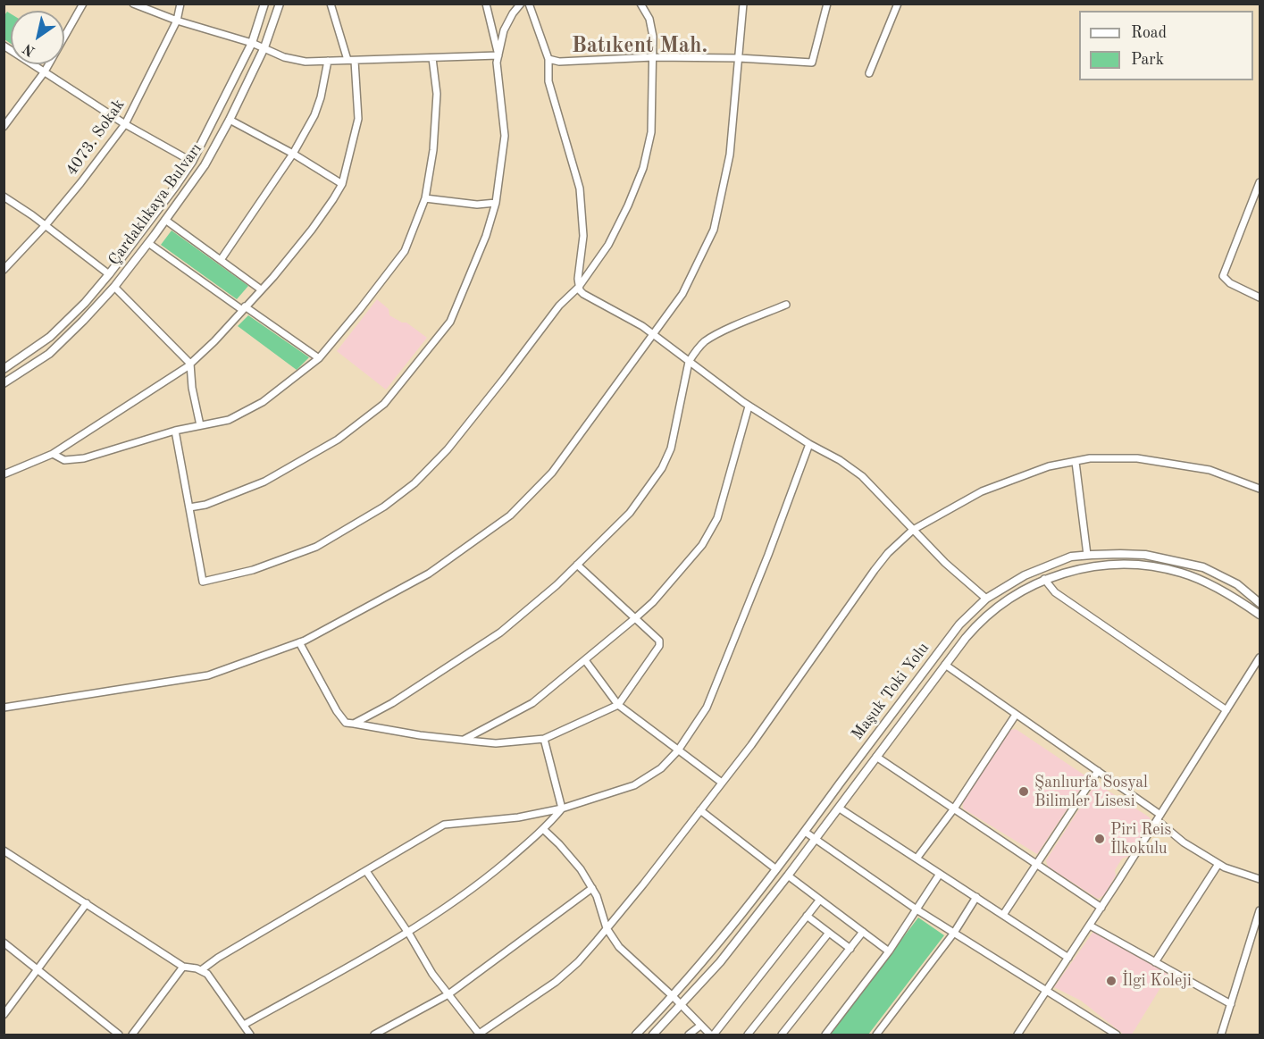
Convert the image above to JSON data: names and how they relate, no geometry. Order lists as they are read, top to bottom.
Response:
{
  "streets": {
    "main road": ["Çardaklıkaya Bulvarı", "Maşuk Toki Yolu"],
    "street": ["4073. Sokak"]
  },
  "districts": ["Batıkent Mah."],
  "places": ["Şanlıurfa Sosyal Bilimler Lisesi", "Piri Reis İlkokulu", "İlgi Koleji"],
  "legend": ["Road", "Park"],
  "north": "bottom left"
}
